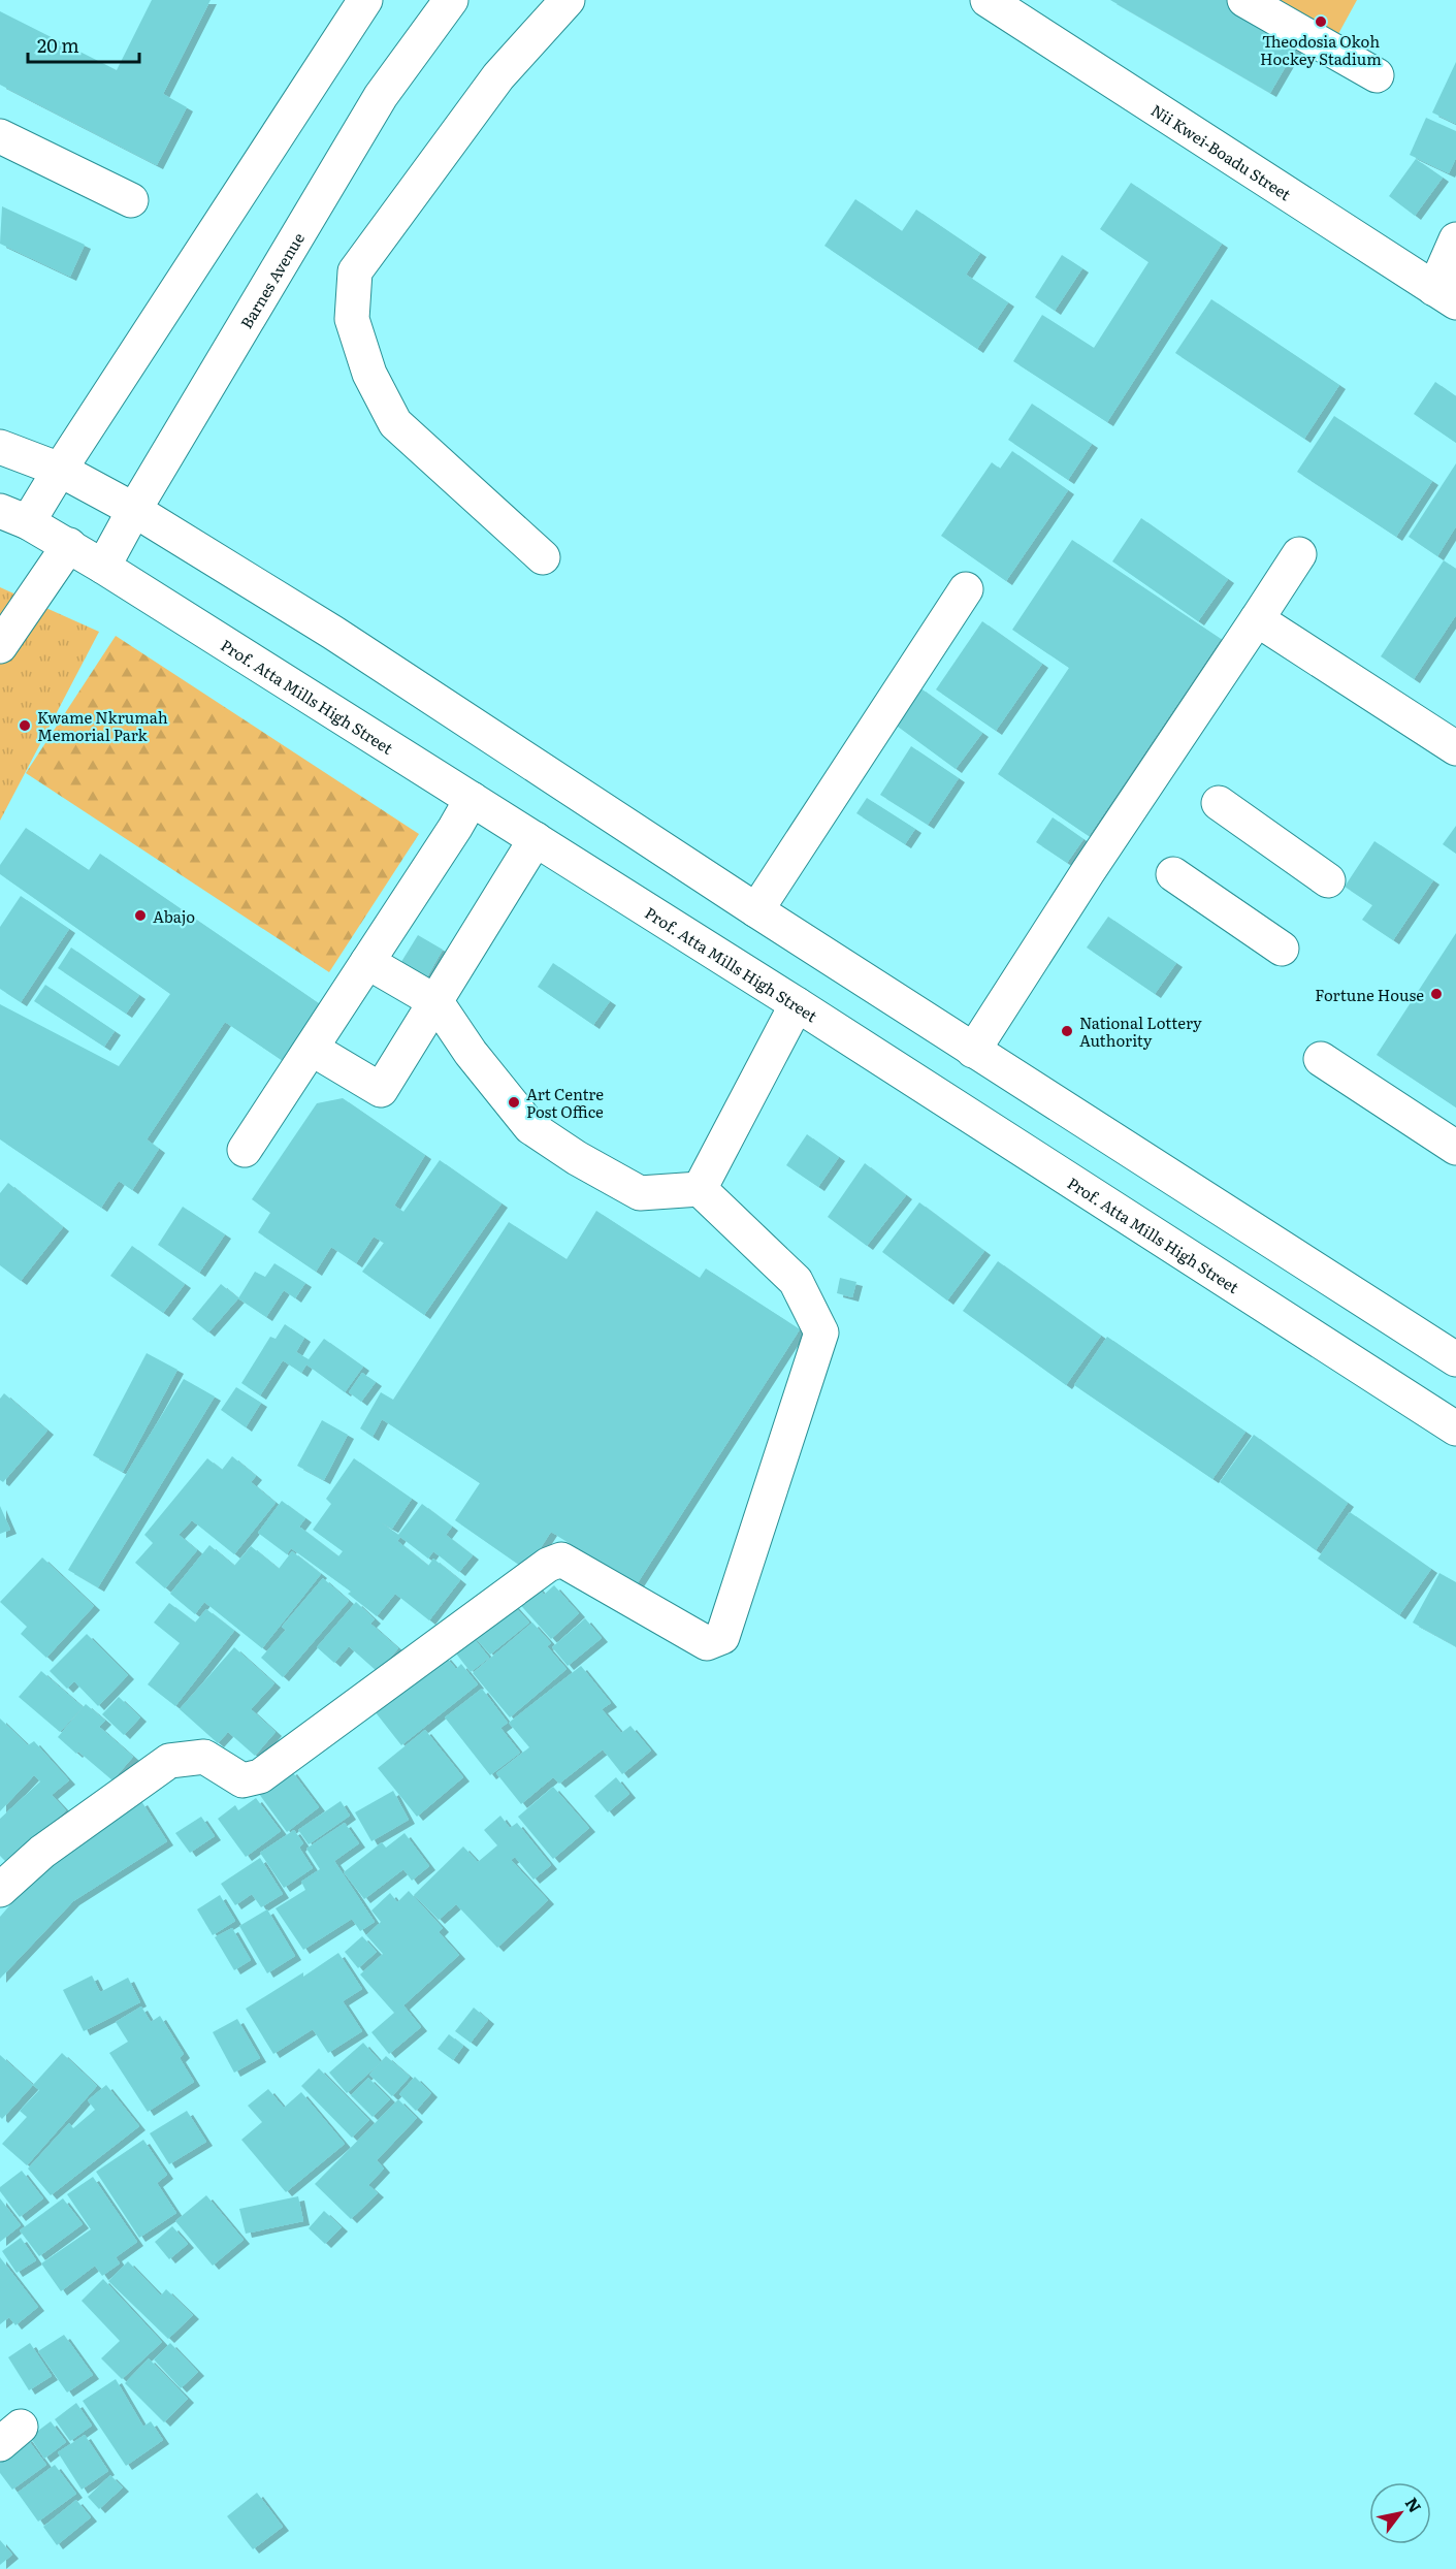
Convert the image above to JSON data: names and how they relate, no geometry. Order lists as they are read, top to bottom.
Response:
{
  "streets": {
    "main road": ["Nii Kwei-Boadu Street", "Barnes Avenue", "Prof. Atta Mills High Street"]
  },
  "crossings": [
    ["Barnes Avenue", "Prof. Atta Mills High Street"]
  ],
  "places": [
    "Theodosia Okoh Hockey Stadium",
    "Kwame Nkrumah Memorial Park",
    "Abajo",
    "Fortune House",
    "National Lottery Authority",
    "Art Centre Post Office"
  ],
  "scale_bar": "20 m",
  "north": "top right"
}
